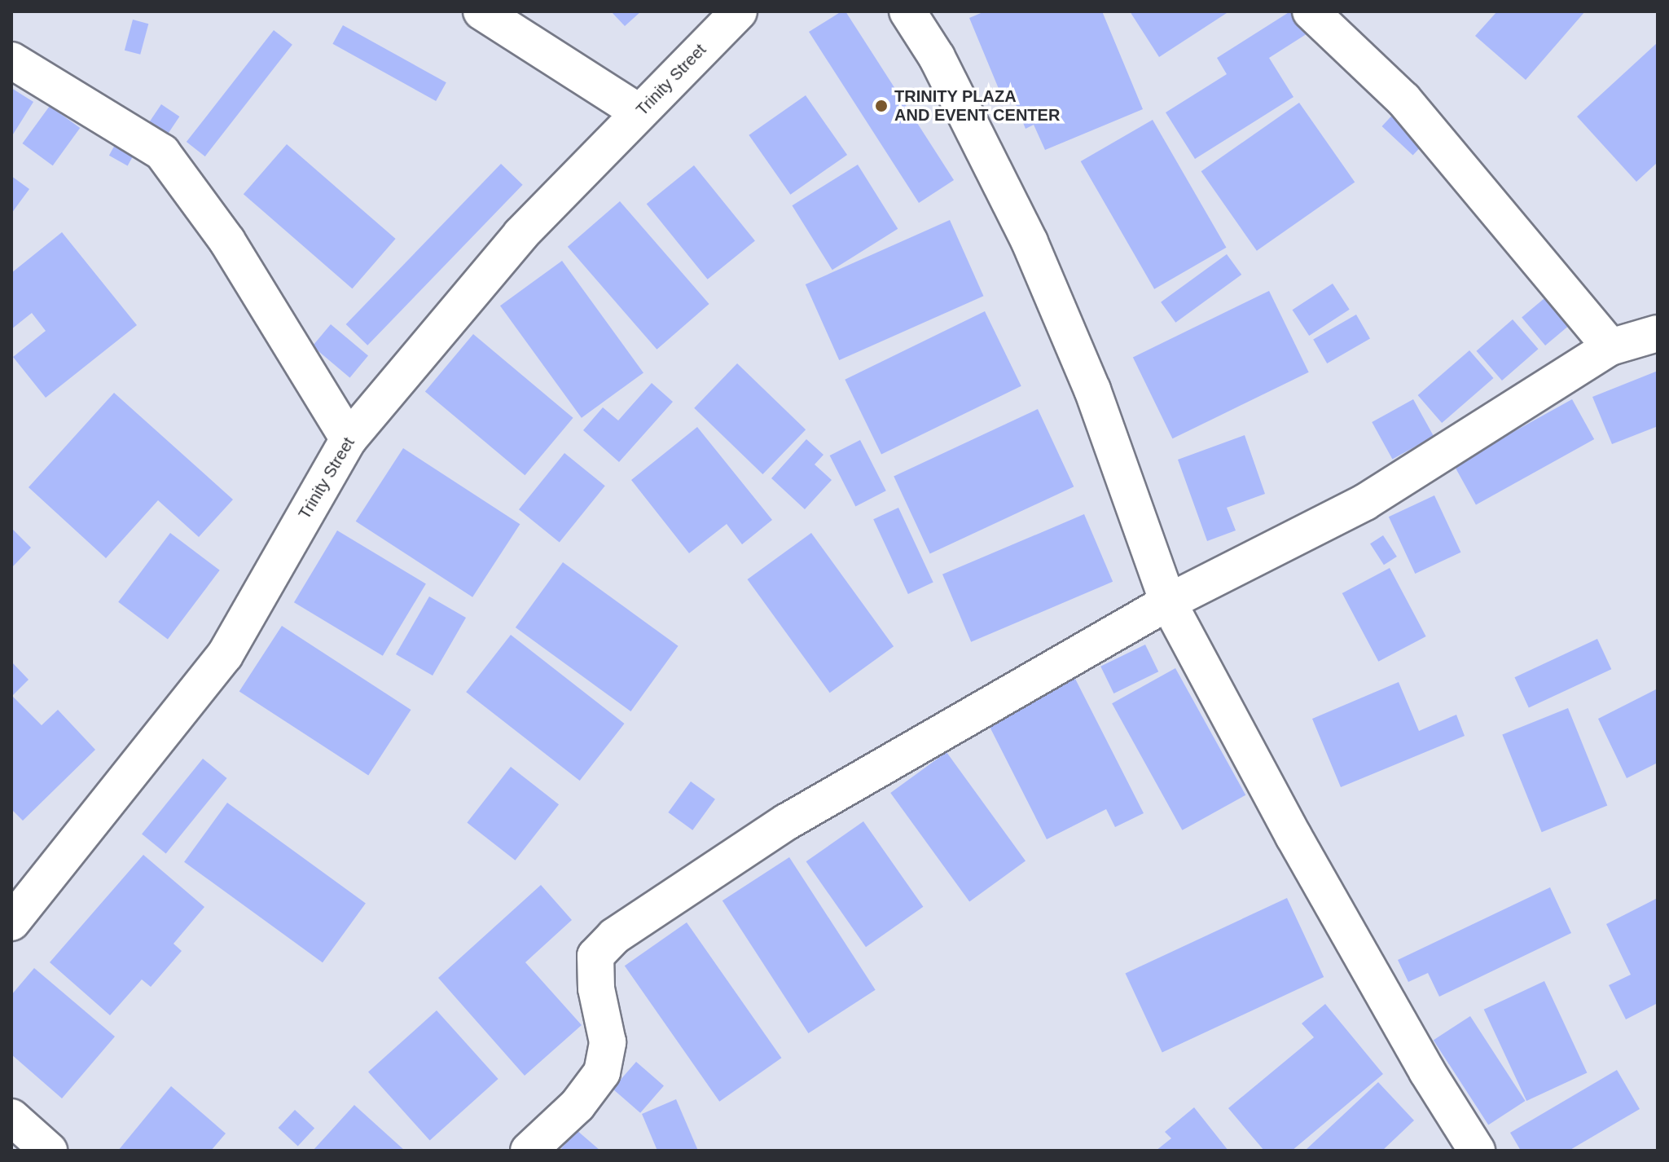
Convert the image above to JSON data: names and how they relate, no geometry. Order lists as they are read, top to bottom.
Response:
{
  "streets": {
    "street": ["Trinity Street"]
  },
  "places": ["TRINITY PLAZA AND EVENT CENTER"]
}
